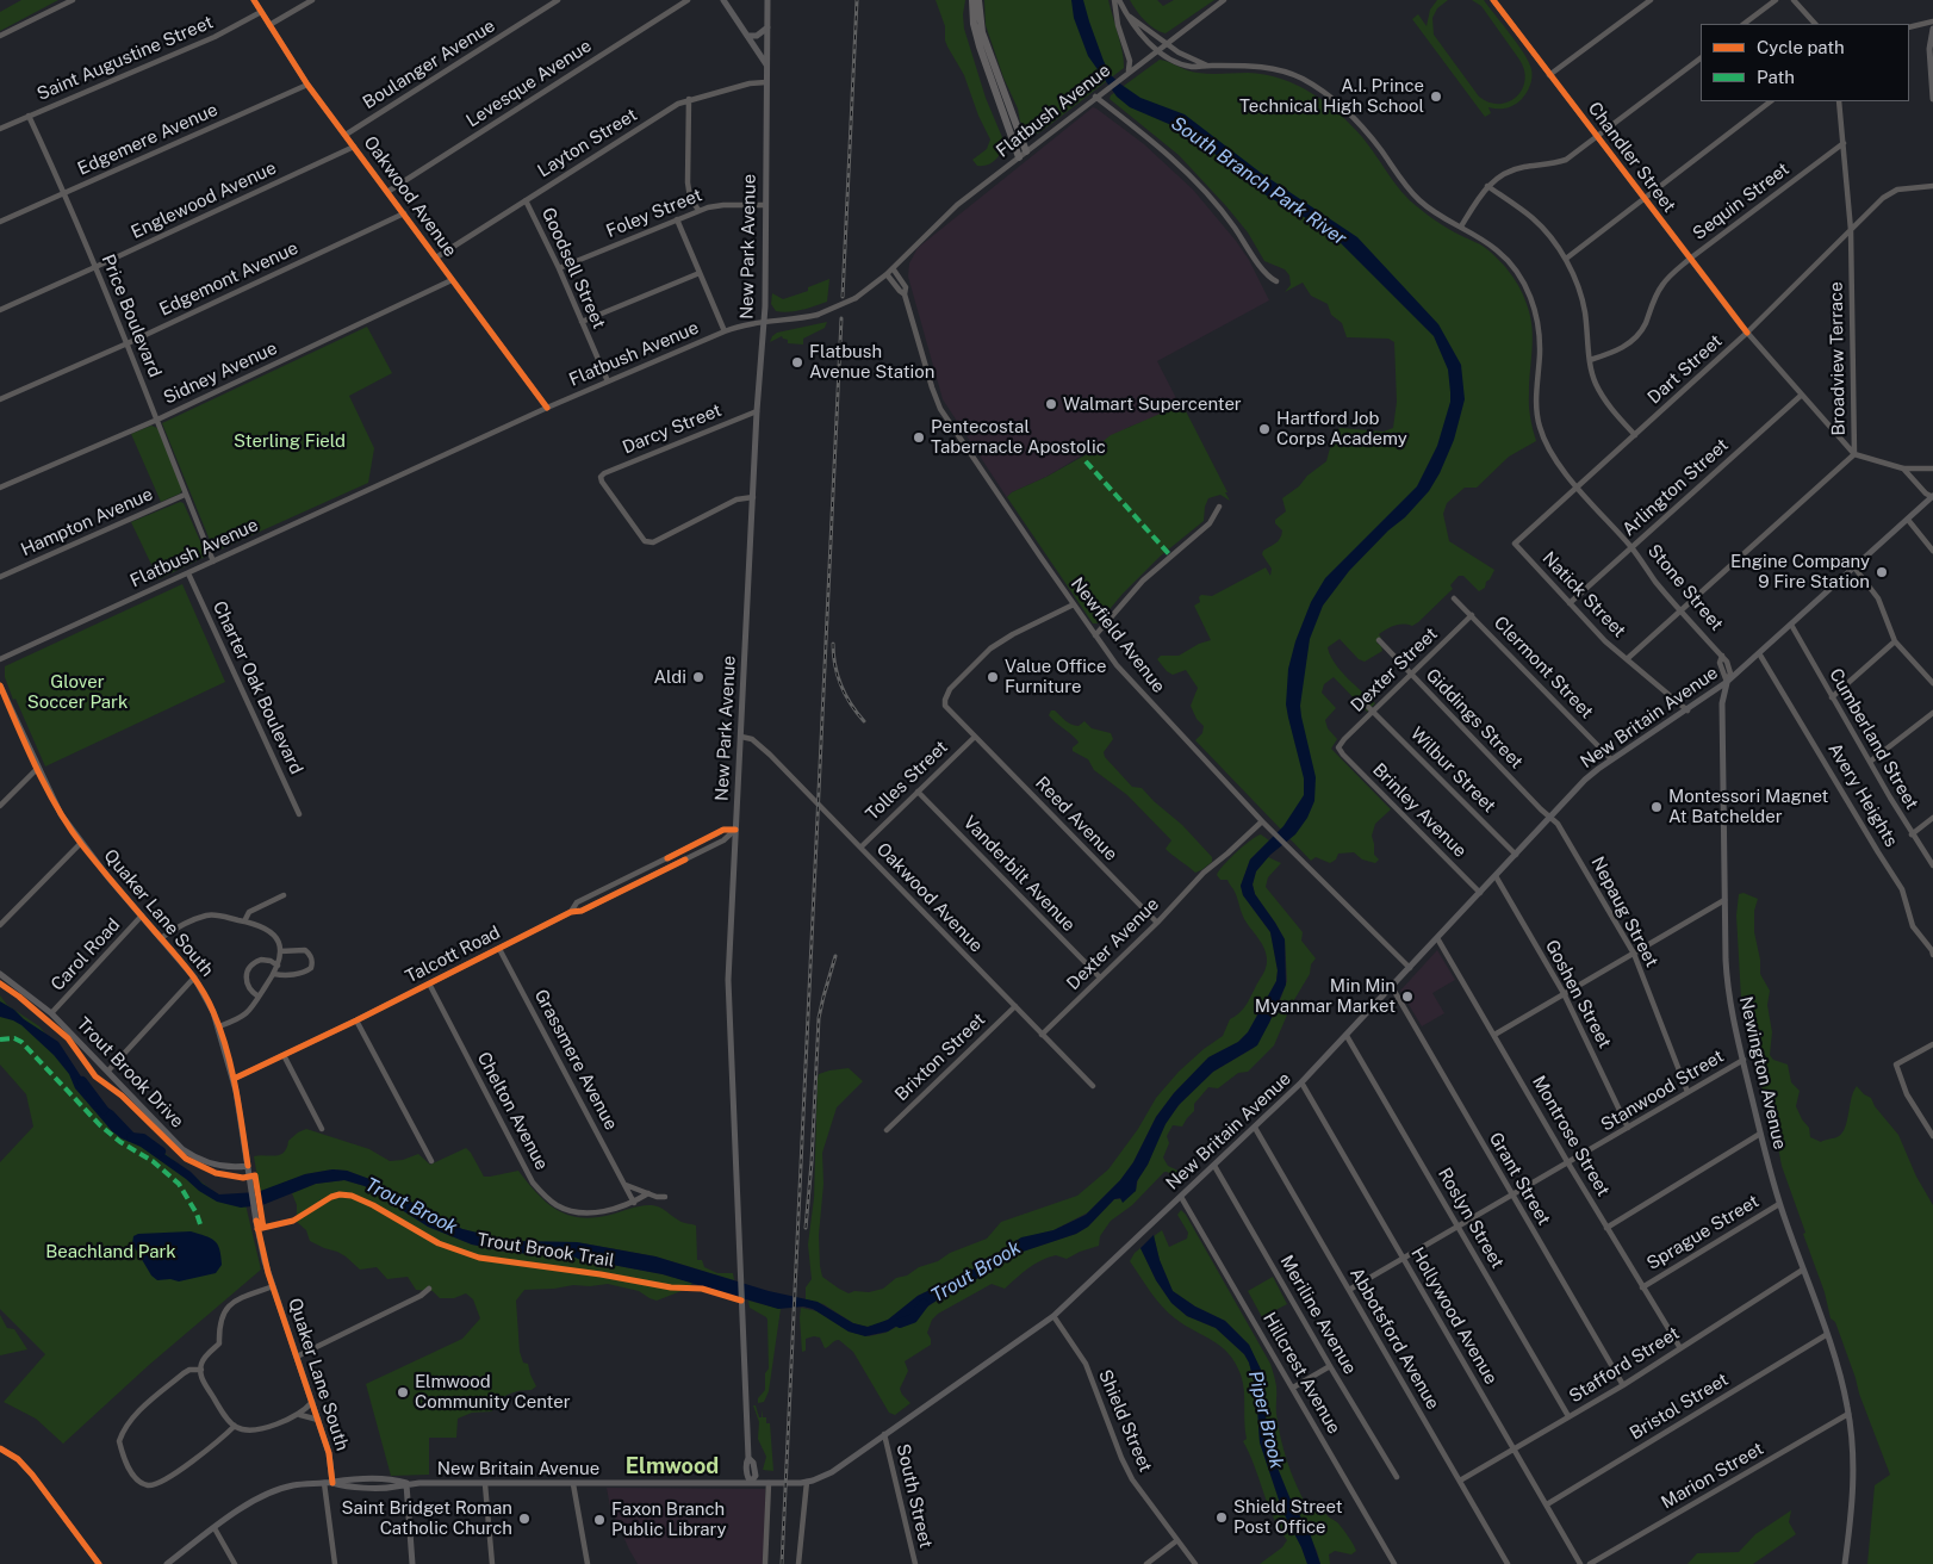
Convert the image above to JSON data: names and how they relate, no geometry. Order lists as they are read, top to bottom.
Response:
{
  "streets": {
    "main road": [
      "New Park Avenue",
      "New Britain Avenue",
      "Quaker Lane South",
      "Trout Brook Drive",
      "Newington Avenue"
    ],
    "street": [
      "Saint Augustine Street",
      "Boulanger Avenue",
      "Levesque Avenue",
      "Flatbush Avenue",
      "Edgemere Avenue",
      "Layton Street",
      "Chandler Street",
      "Oakwood Avenue",
      "Englewood Avenue",
      "Sequin Street",
      "Foley Street",
      "Goodsell Street",
      "Edgemont Avenue",
      "Price Boulevard",
      "Broadview Terrace",
      "Dart Street",
      "Sidney Avenue",
      "Darcy Street",
      "Arlington Street",
      "Hampton Avenue",
      "Stone Street",
      "Natick Street",
      "Newfield Avenue",
      "Clermont Street",
      "Dexter Street",
      "Charter Oak Boulevard",
      "Giddings Street",
      "Cumberland Street",
      "Wilbur Street",
      "Tolles Street",
      "Avery Heights",
      "Brinley Avenue",
      "Reed Avenue",
      "Vanderbilt Avenue",
      "Nepaug Street",
      "Dexter Avenue",
      "Carol Road",
      "Talcott Road",
      "Goshen Street",
      "Brixton Street",
      "Grassmere Avenue",
      "Stanwood Street",
      "Chelton Avenue",
      "Montrose Street",
      "Grant Street",
      "Roslyn Street",
      "Sprague Street",
      "Meriline Avenue",
      "Hollywood Avenue",
      "Abbotsford Avenue",
      "Stafford Street",
      "Hillcrest Avenue",
      "Bristol Street",
      "Shield Street",
      "Marion Street",
      "South Street"
    ],
    "cycle path": ["Trout Brook Trail"]
  },
  "crossings": [
    ["Saint Augustine Street", "Oakwood Avenue"],
    ["Saint Augustine Street", "Price Boulevard"],
    ["Boulanger Avenue", "Oakwood Avenue"],
    ["Levesque Avenue", "Oakwood Avenue"],
    ["Flatbush Avenue", "Oakwood Avenue"],
    ["Flatbush Avenue", "New Park Avenue"],
    ["Flatbush Avenue", "Goodsell Street"],
    ["Flatbush Avenue", "Price Boulevard"],
    ["Flatbush Avenue", "Stone Street"],
    ["Flatbush Avenue", "Newfield Avenue"],
    ["Flatbush Avenue", "Charter Oak Boulevard"],
    ["Edgemere Avenue", "Oakwood Avenue"],
    ["Edgemere Avenue", "Price Boulevard"],
    ["Layton Street", "Oakwood Avenue"],
    ["Layton Street", "New Park Avenue"],
    ["Layton Street", "Goodsell Street"],
    ["Chandler Street", "Sequin Street"],
    ["Chandler Street", "Broadview Terrace"],
    ["Chandler Street", "Dart Street"],
    ["Chandler Street", "Arlington Street"],
    ["Oakwood Avenue", "Englewood Avenue"],
    ["Oakwood Avenue", "New Park Avenue"],
    ["Oakwood Avenue", "Edgemont Avenue"],
    ["Oakwood Avenue", "Sidney Avenue"],
    ["Oakwood Avenue", "Tolles Street"],
    ["Oakwood Avenue", "Dexter Avenue"],
    ["Oakwood Avenue", "Brixton Street"],
    ["Englewood Avenue", "Price Boulevard"],
    ["Sequin Street", "Broadview Terrace"],
    ["Foley Street", "New Park Avenue"],
    ["Foley Street", "Goodsell Street"],
    ["New Park Avenue", "Darcy Street"],
    ["New Park Avenue", "New Britain Avenue"],
    ["New Park Avenue", "Talcott Road"],
    ["Edgemont Avenue", "Price Boulevard"],
    ["Price Boulevard", "Sidney Avenue"],
    ["Price Boulevard", "Hampton Avenue"],
    ["Broadview Terrace", "Dart Street"],
    ["Broadview Terrace", "Stone Street"],
    ["Broadview Terrace", "Natick Street"],
    ["Dart Street", "Stone Street"],
    ["Dart Street", "Natick Street"],
    ["Arlington Street", "Stone Street"],
    ["Arlington Street", "Natick Street"],
    ["Stone Street", "New Britain Avenue"],
    ["Stone Street", "Newington Avenue"],
    ["Natick Street", "New Britain Avenue"],
    ["Newfield Avenue", "New Britain Avenue"],
    ["Newfield Avenue", "Reed Avenue"],
    ["Newfield Avenue", "Dexter Avenue"],
    ["Clermont Street", "Dexter Street"],
    ["Clermont Street", "New Britain Avenue"],
    ["Dexter Street", "Giddings Street"],
    ["Dexter Street", "Wilbur Street"],
    ["Dexter Street", "Brinley Avenue"],
    ["New Britain Avenue", "Giddings Street"],
    ["New Britain Avenue", "Cumberland Street"],
    ["New Britain Avenue", "Wilbur Street"],
    ["New Britain Avenue", "Avery Heights"],
    ["New Britain Avenue", "Brinley Avenue"],
    ["New Britain Avenue", "Nepaug Street"],
    ["New Britain Avenue", "Quaker Lane South"],
    ["New Britain Avenue", "Goshen Street"],
    ["New Britain Avenue", "Newington Avenue"],
    ["New Britain Avenue", "Montrose Street"],
    ["New Britain Avenue", "Grant Street"],
    ["New Britain Avenue", "Roslyn Street"],
    ["New Britain Avenue", "Meriline Avenue"],
    ["New Britain Avenue", "Hollywood Avenue"],
    ["New Britain Avenue", "Abbotsford Avenue"],
    ["New Britain Avenue", "Hillcrest Avenue"],
    ["New Britain Avenue", "Shield Street"],
    ["New Britain Avenue", "South Street"],
    ["Giddings Street", "Nepaug Street"],
    ["Tolles Street", "Reed Avenue"],
    ["Tolles Street", "Vanderbilt Avenue"],
    ["Reed Avenue", "Dexter Avenue"],
    ["Vanderbilt Avenue", "Dexter Avenue"],
    ["Nepaug Street", "Stanwood Street"],
    ["Quaker Lane South", "Carol Road"],
    ["Quaker Lane South", "Talcott Road"],
    ["Quaker Lane South", "Trout Brook Drive"],
    ["Carol Road", "Trout Brook Drive"],
    ["Talcott Road", "Grassmere Avenue"],
    ["Talcott Road", "Chelton Avenue"],
    ["Goshen Street", "Stanwood Street"],
    ["Grassmere Avenue", "Chelton Avenue"],
    ["Newington Avenue", "Stanwood Street"],
    ["Newington Avenue", "Sprague Street"],
    ["Newington Avenue", "Stafford Street"],
    ["Newington Avenue", "Bristol Street"],
    ["Newington Avenue", "Marion Street"],
    ["Stanwood Street", "Montrose Street"],
    ["Stanwood Street", "Grant Street"],
    ["Stanwood Street", "Roslyn Street"],
    ["Stanwood Street", "Hollywood Avenue"],
    ["Stanwood Street", "Abbotsford Avenue"],
    ["Montrose Street", "Sprague Street"],
    ["Montrose Street", "Stafford Street"],
    ["Grant Street", "Stafford Street"],
    ["Roslyn Street", "Stafford Street"],
    ["Hollywood Avenue", "Stafford Street"],
    ["Hollywood Avenue", "Bristol Street"],
    ["Abbotsford Avenue", "Stafford Street"]
  ],
  "districts": ["Elmwood"],
  "water": ["South Branch Park River", "Trout Brook", "Piper Brook"],
  "parks": ["Sterling Field", "Glover Soccer Park", "Beachland Park"],
  "places": [
    "A.I. Prince Technical High School",
    "Flatbush Avenue Station",
    "Walmart Supercenter",
    "Hartford Job Corps Academy",
    "Pentecostal Tabernacle Apostolic",
    "Engine Company 9 Fire Station",
    "Aldi",
    "Value Office Furniture",
    "Montessori Magnet At Batchelder",
    "Min Min Myanmar Market",
    "Elmwood Community Center",
    "Shield Street Post Office",
    "Saint Bridget Roman Catholic Church",
    "Faxon Branch Public Library"
  ],
  "legend": ["Cycle path", "Path"]
}
